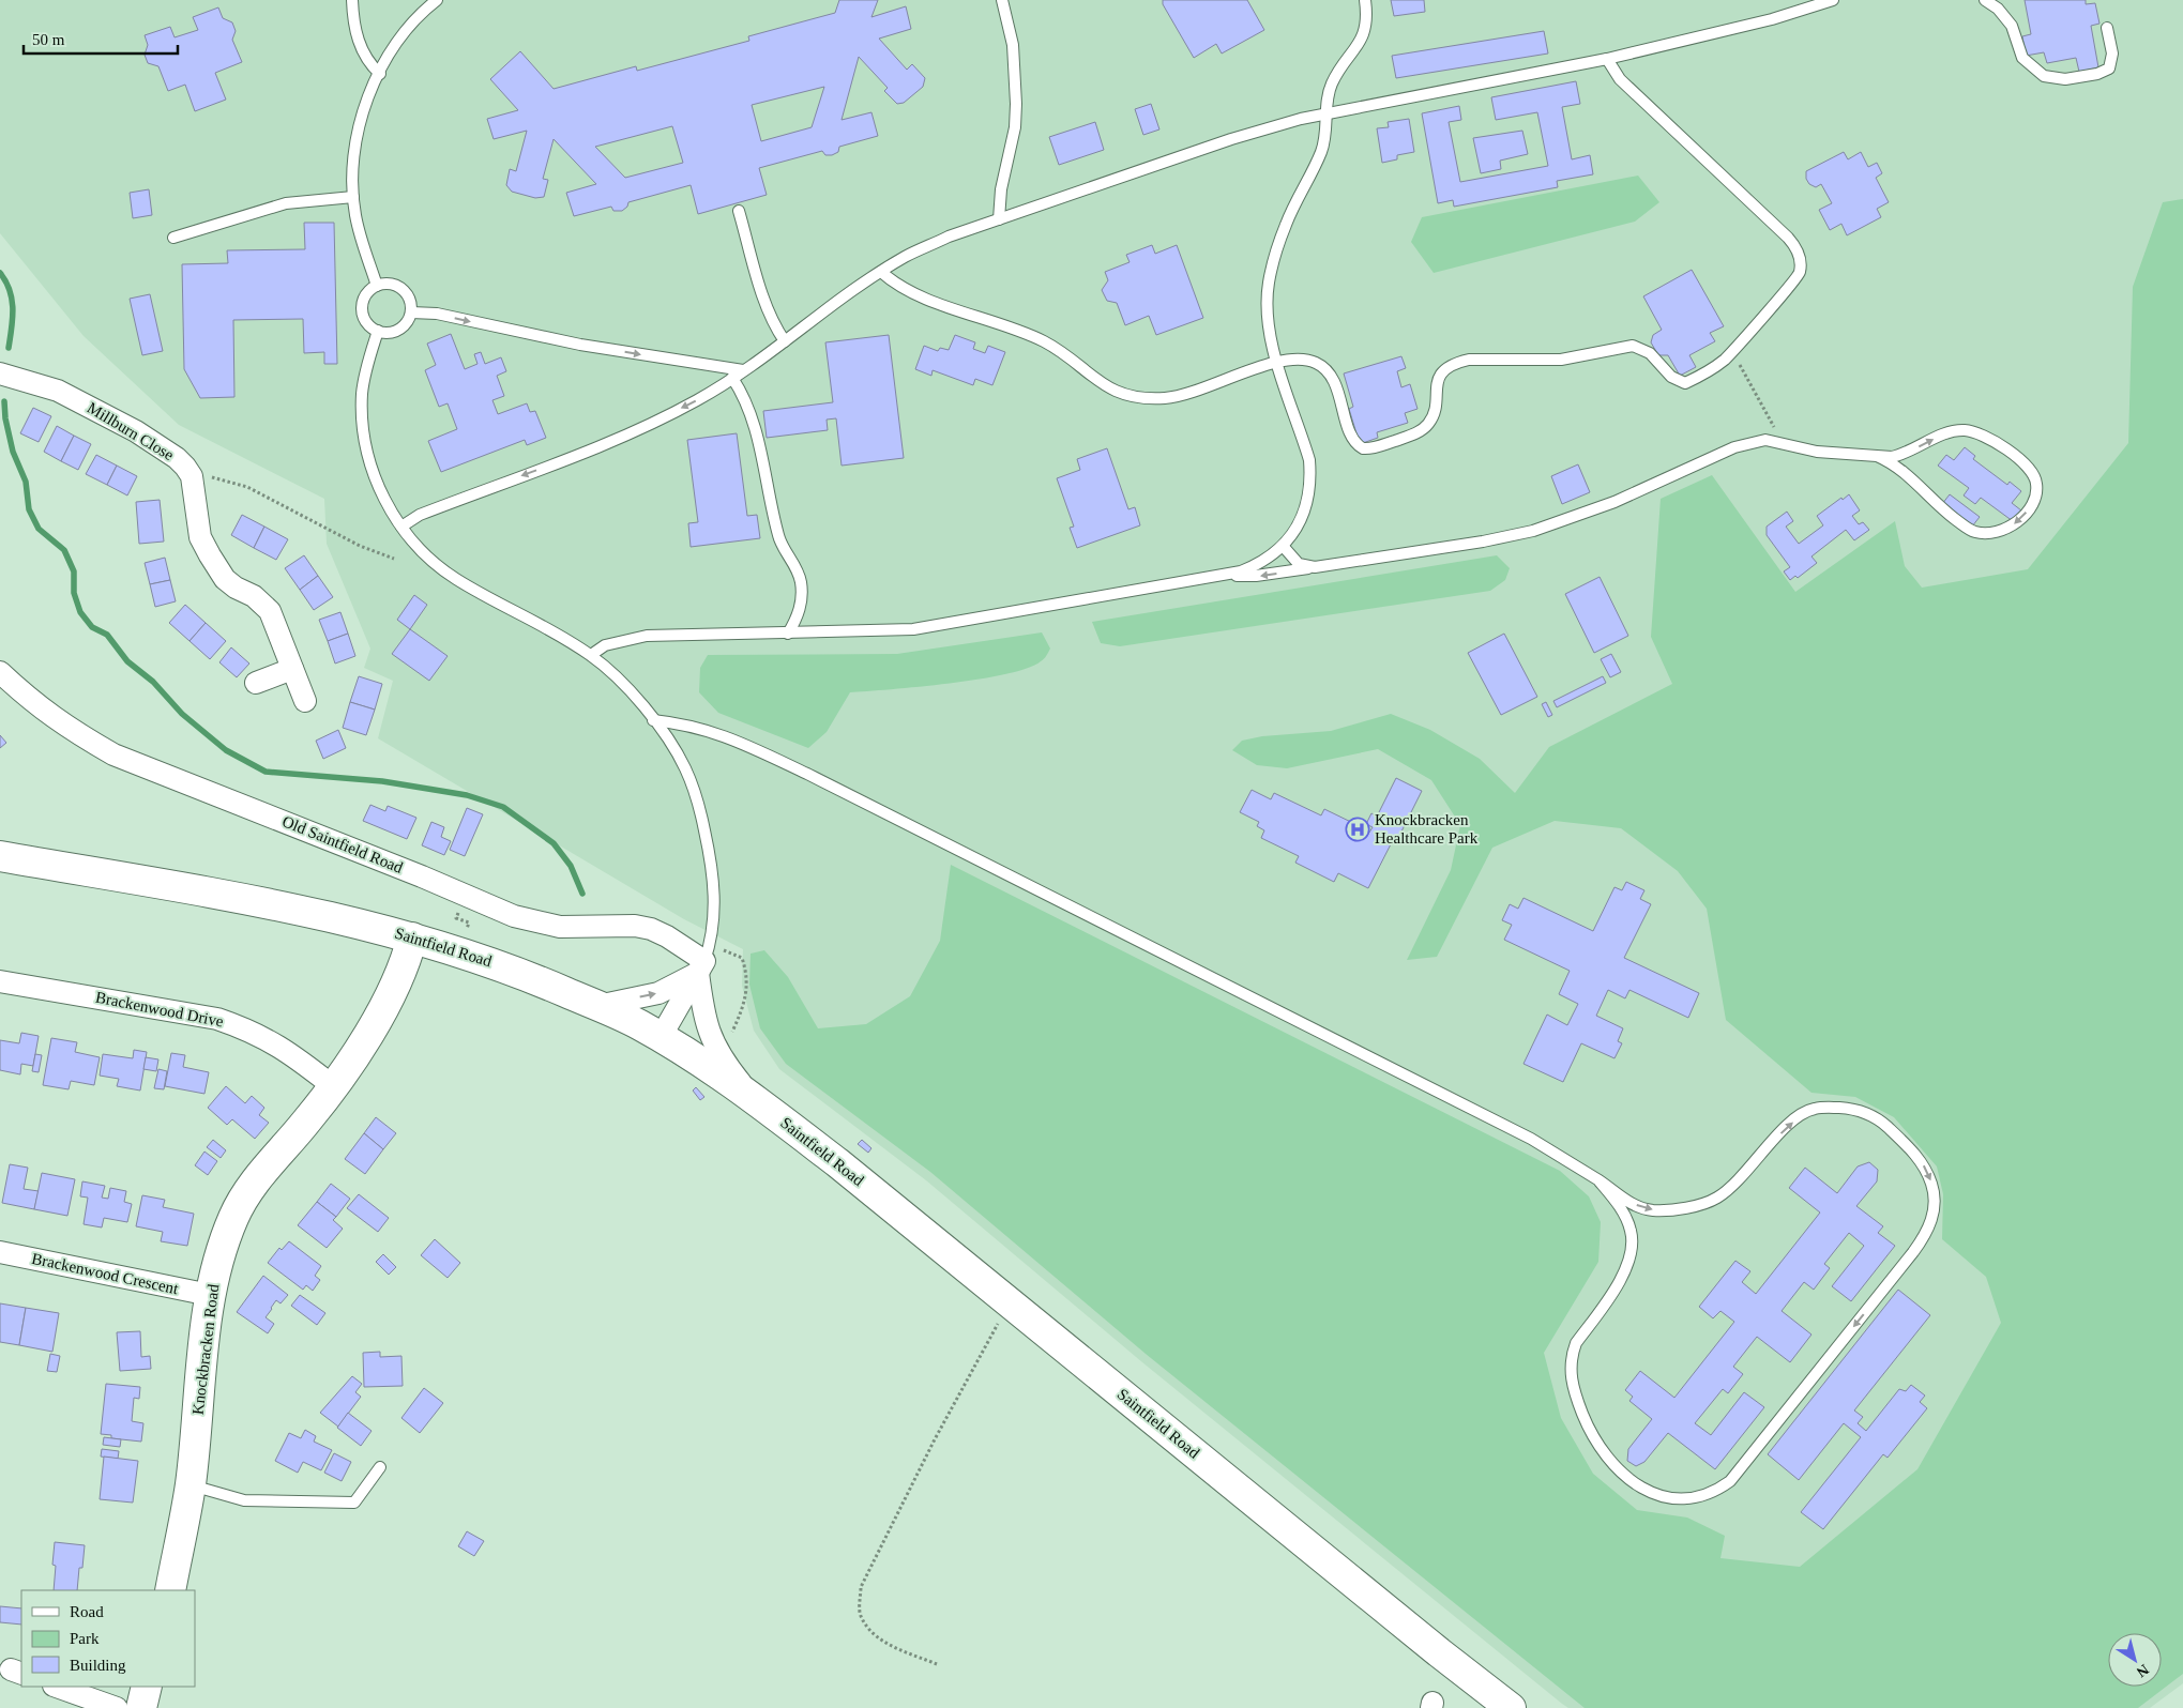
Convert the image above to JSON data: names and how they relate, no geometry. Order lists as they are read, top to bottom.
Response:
{
  "streets": {
    "main road": ["Saintfield Road", "Knockbracken Road"],
    "street": [
      "Millburn Close",
      "Old Saintfield Road",
      "Brackenwood Drive",
      "Brackenwood Crescent"
    ]
  },
  "crossings": [
    ["Saintfield Road", "Knockbracken Road"],
    ["Brackenwood Drive", "Knockbracken Road"],
    ["Brackenwood Crescent", "Knockbracken Road"]
  ],
  "places": {
    "hospital": ["Knockbracken Healthcare Park"]
  },
  "legend": ["Road", "Park", "Building"],
  "scale_bar": "50 m",
  "north": "bottom right"
}
